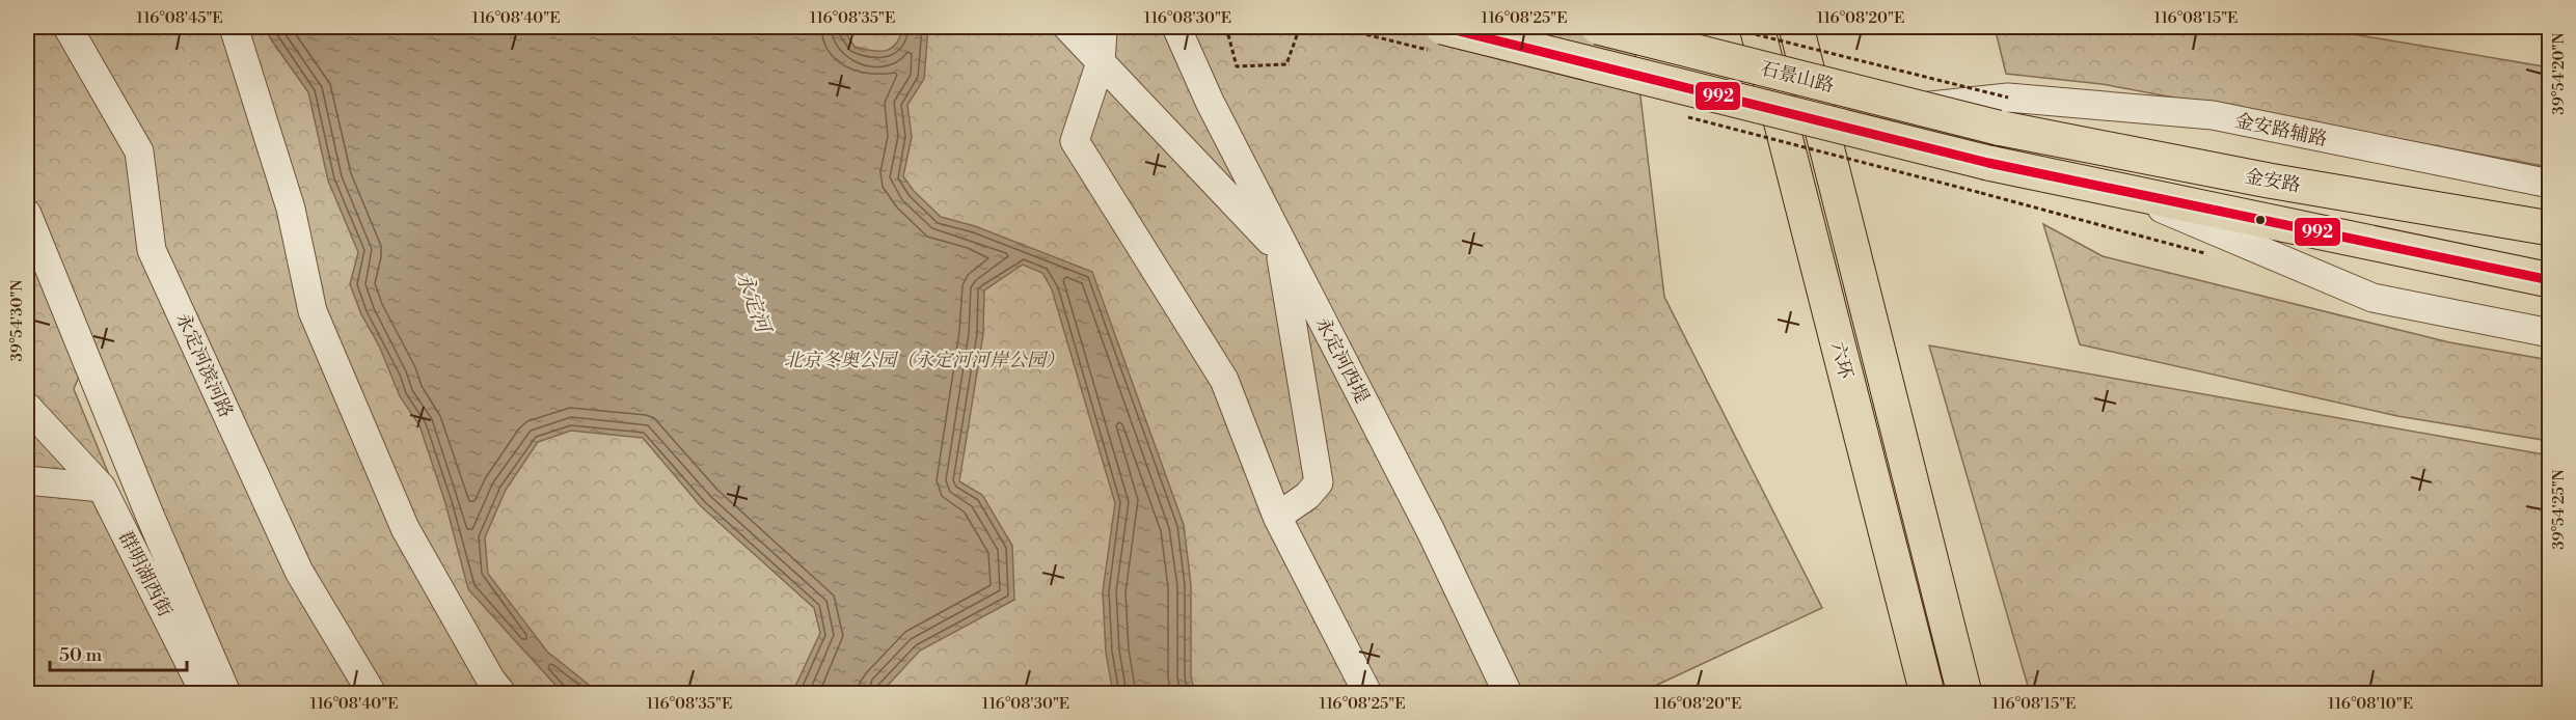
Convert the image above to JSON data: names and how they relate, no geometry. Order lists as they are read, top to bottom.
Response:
{
  "streets": {
    "main road": ["石景山路", "金安路", "六环"],
    "street": [
      "金安路辅路",
      "永定河西堤",
      "永定河滨河路",
      "群明湖西街"
    ]
  },
  "crossings": [
    ["石景山路", "金安路辅路"],
    ["石景山路", "金安路"],
    ["金安路辅路", "金安路"]
  ],
  "water": ["永定河"],
  "parks": ["北京冬奥公园（永定河河岸公园）"],
  "lines": ["transit line 992"],
  "scale_bar": "50 m",
  "coordinates": [
    "116°08'45\"E",
    "116°08'40\"E",
    "116°08'35\"E",
    "116°08'30\"E",
    "116°08'25\"E",
    "116°08'20\"E",
    "116°08'15\"E",
    "39°54'20\"N",
    "39°54'30\"N",
    "39°54'25\"N",
    "116°08'10\"E"
  ]
}
